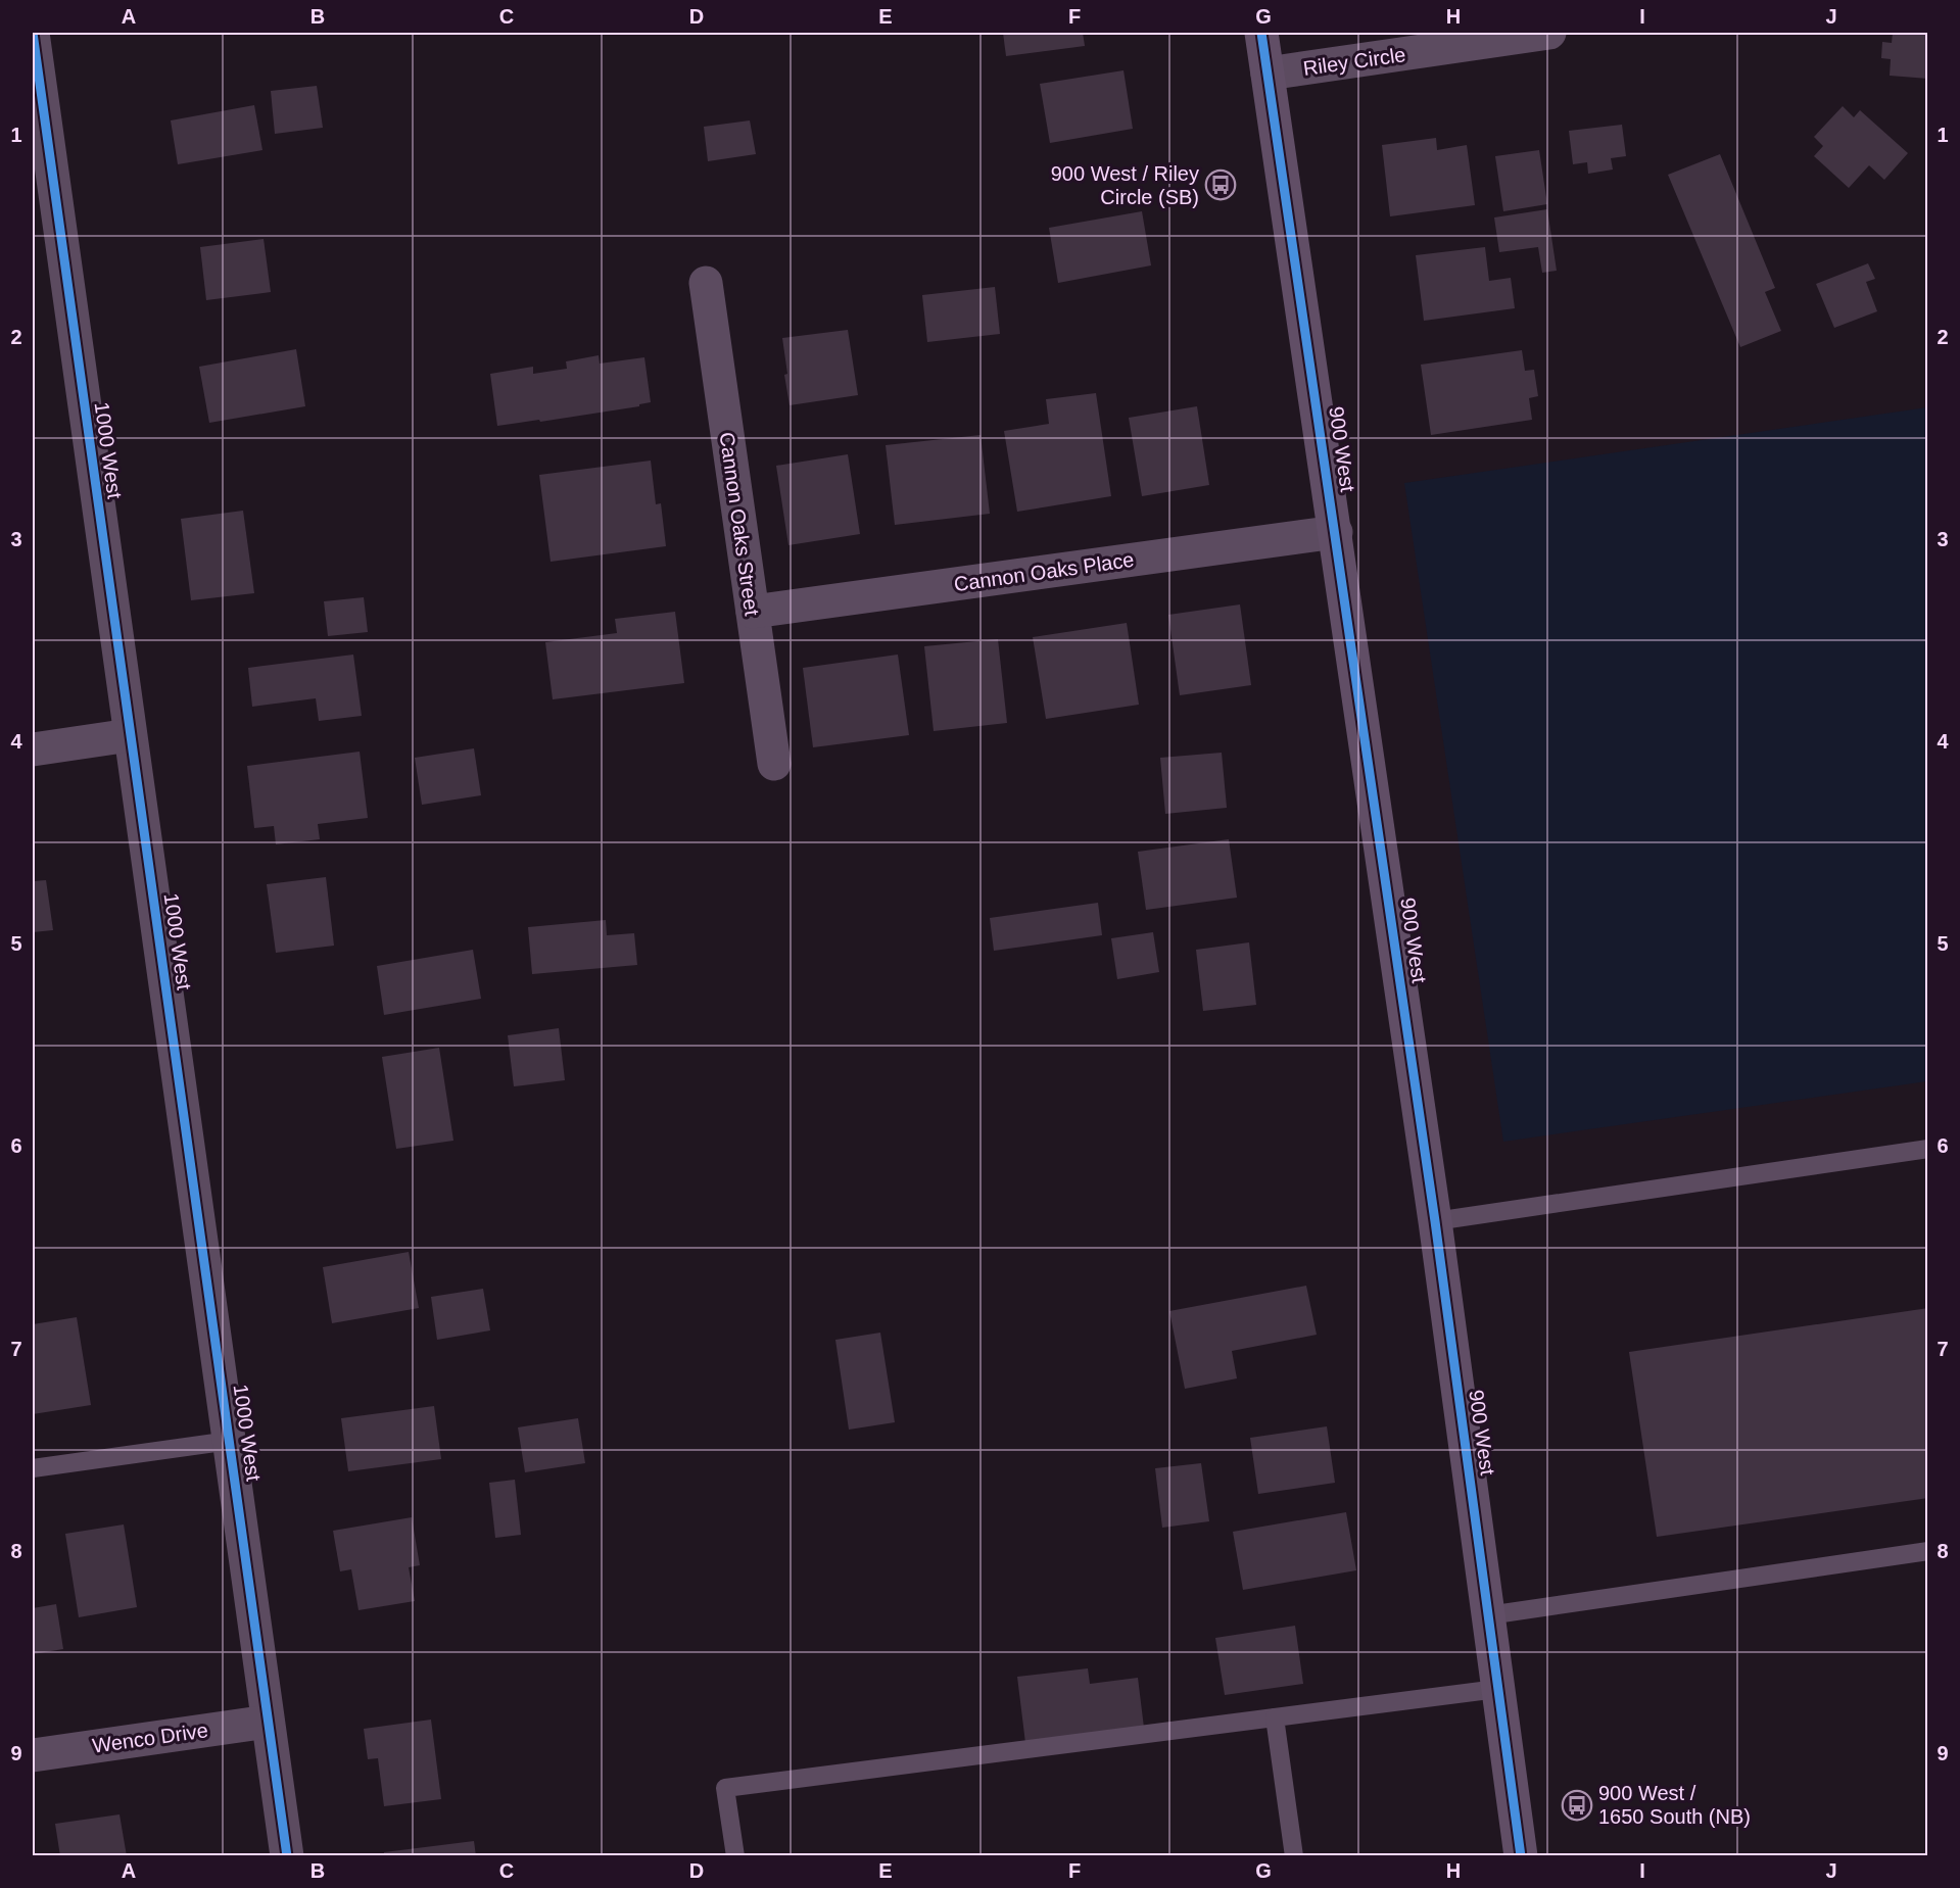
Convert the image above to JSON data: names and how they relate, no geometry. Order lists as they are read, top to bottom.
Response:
{
  "streets": {
    "main road": ["900 West"],
    "street": [
      "Riley Circle",
      "1000 West",
      "Cannon Oaks Street",
      "Cannon Oaks Place",
      "Wenco Drive"
    ]
  },
  "crossings": [
    ["Riley Circle", "900 West"],
    ["900 West", "Cannon Oaks Place"],
    ["1000 West", "Wenco Drive"],
    ["Cannon Oaks Street", "Cannon Oaks Place"]
  ],
  "places": {
    "bus stop": ["900 West / Riley Circle (SB)", "900 West / 1650 South (NB)"]
  },
  "grid": {
    "columns": [
      "A",
      "B",
      "C",
      "D",
      "E",
      "F",
      "G",
      "H",
      "I",
      "J"
    ],
    "rows": [
      "1",
      "2",
      "3",
      "4",
      "5",
      "6",
      "7",
      "8",
      "9"
    ]
  }
}
